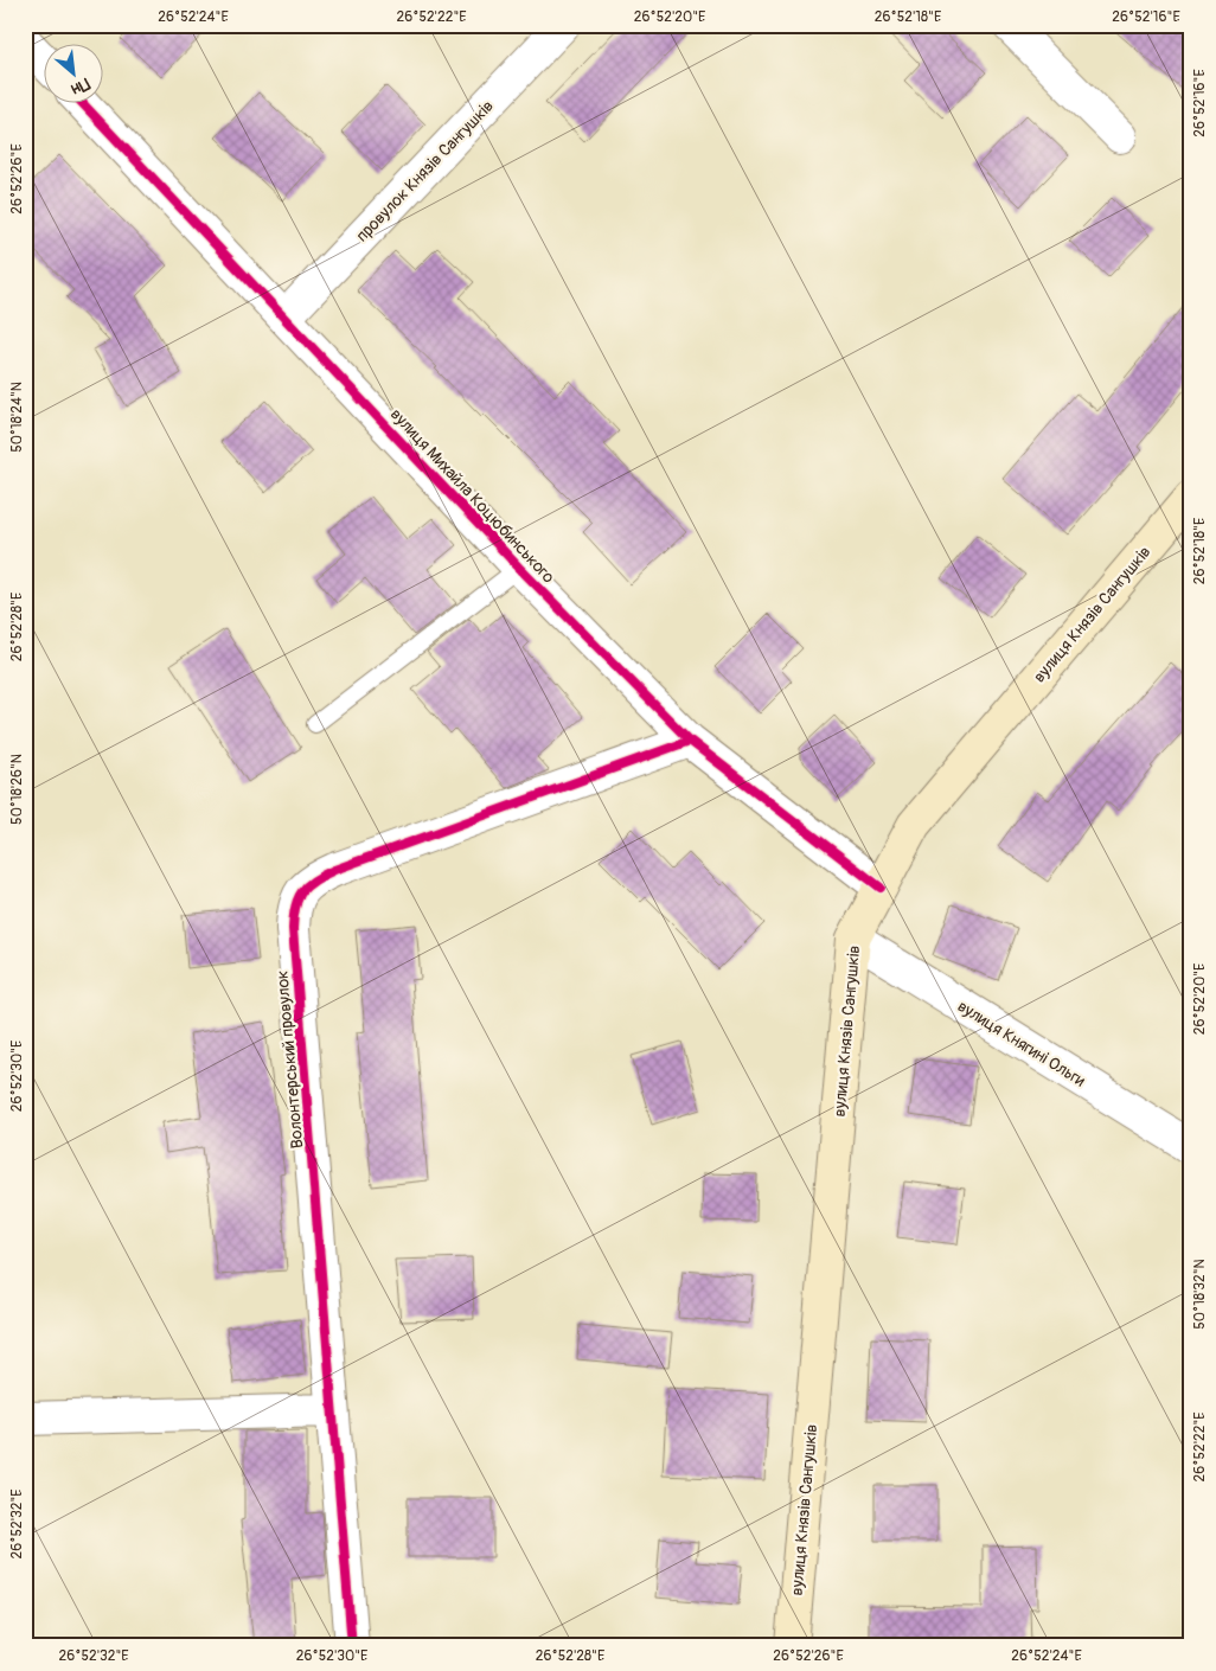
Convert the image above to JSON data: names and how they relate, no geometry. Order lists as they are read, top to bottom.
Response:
{
  "streets": {
    "main road": ["вулиця Князів Сангушків"],
    "street": [
      "провулок Князів Сангушків",
      "вулиця Михайла Коцюбинського",
      "вулиця Княгині Ольги",
      "Волонтерський провулок"
    ]
  },
  "crossings": [
    ["провулок Князів Сангушків", "вулиця Михайла Коцюбинського"],
    ["вулиця Михайла Коцюбинського", "вулиця Князів Сангушків"],
    ["вулиця Михайла Коцюбинського", "Волонтерський провулок"],
    ["вулиця Князів Сангушків", "вулиця Княгині Ольги"]
  ],
  "north": "bottom right",
  "coordinates": [
    "26°52'24\"E",
    "26°52'22\"E",
    "26°52'20\"E",
    "26°52'18\"E",
    "26°52'16\"E",
    "26°52'26\"E",
    "50°18'24\"N",
    "26°52'28\"E",
    "50°18'26\"N",
    "26°52'30\"E",
    "50°18'32\"N",
    "26°52'32\"E"
  ]
}
